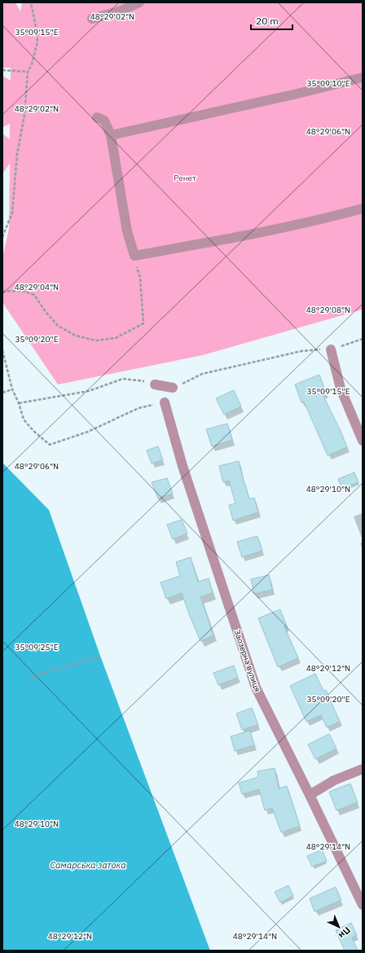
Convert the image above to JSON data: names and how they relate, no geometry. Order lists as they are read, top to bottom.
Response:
{
  "streets": {
    "street": ["Заозерна вулиця"]
  },
  "water": ["Самарська затока"],
  "parks": ["Ренет"],
  "scale_bar": "20 m",
  "north": "bottom right",
  "coordinates": [
    "48°29'02\"N",
    "35°09'15\"E",
    "35°09'10\"E",
    "48°29'06\"N",
    "48°29'04\"N",
    "48°29'08\"N",
    "35°09'20\"E",
    "48°29'10\"N",
    "35°09'25\"E",
    "48°29'12\"N",
    "48°29'14\"N"
  ]
}
